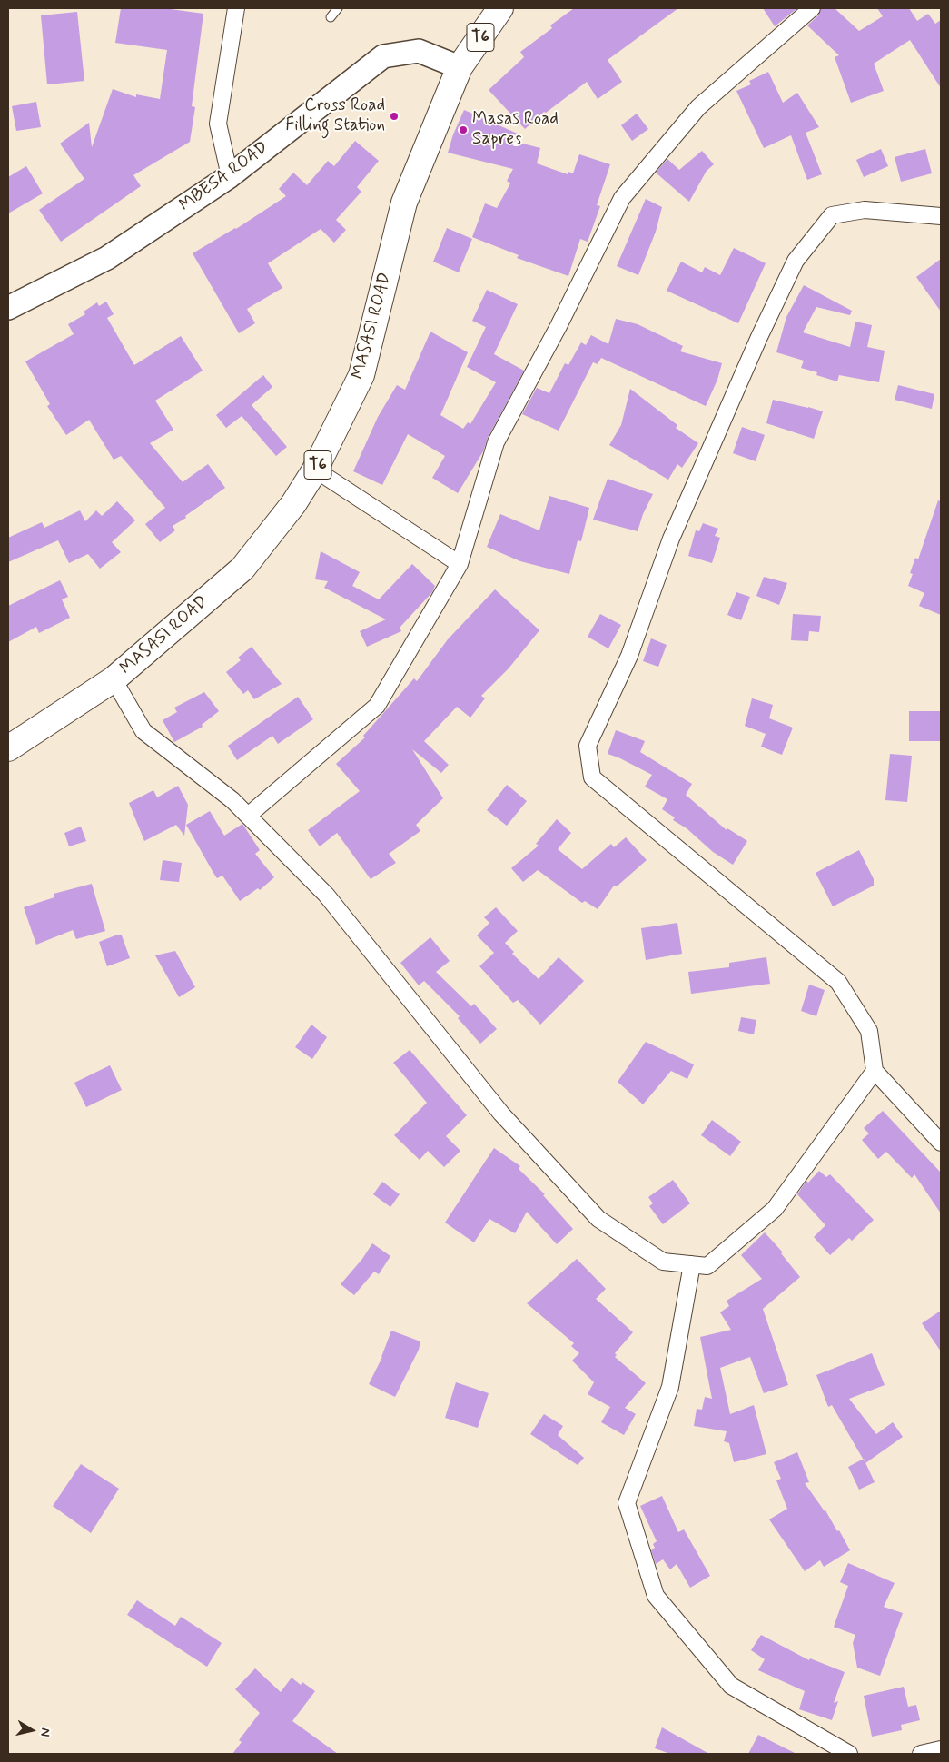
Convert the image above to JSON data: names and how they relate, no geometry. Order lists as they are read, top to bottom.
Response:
{
  "streets": {
    "highway": ["T6", "MASASI ROAD"],
    "main road": ["MBESA ROAD"]
  },
  "crossings": [
    ["T6", "MBESA ROAD"],
    ["T6", "MASASI ROAD"],
    ["MBESA ROAD", "MASASI ROAD"]
  ],
  "places": ["Cross Road Filling Station", "Masas Road Sapres"],
  "north": "right"
}
